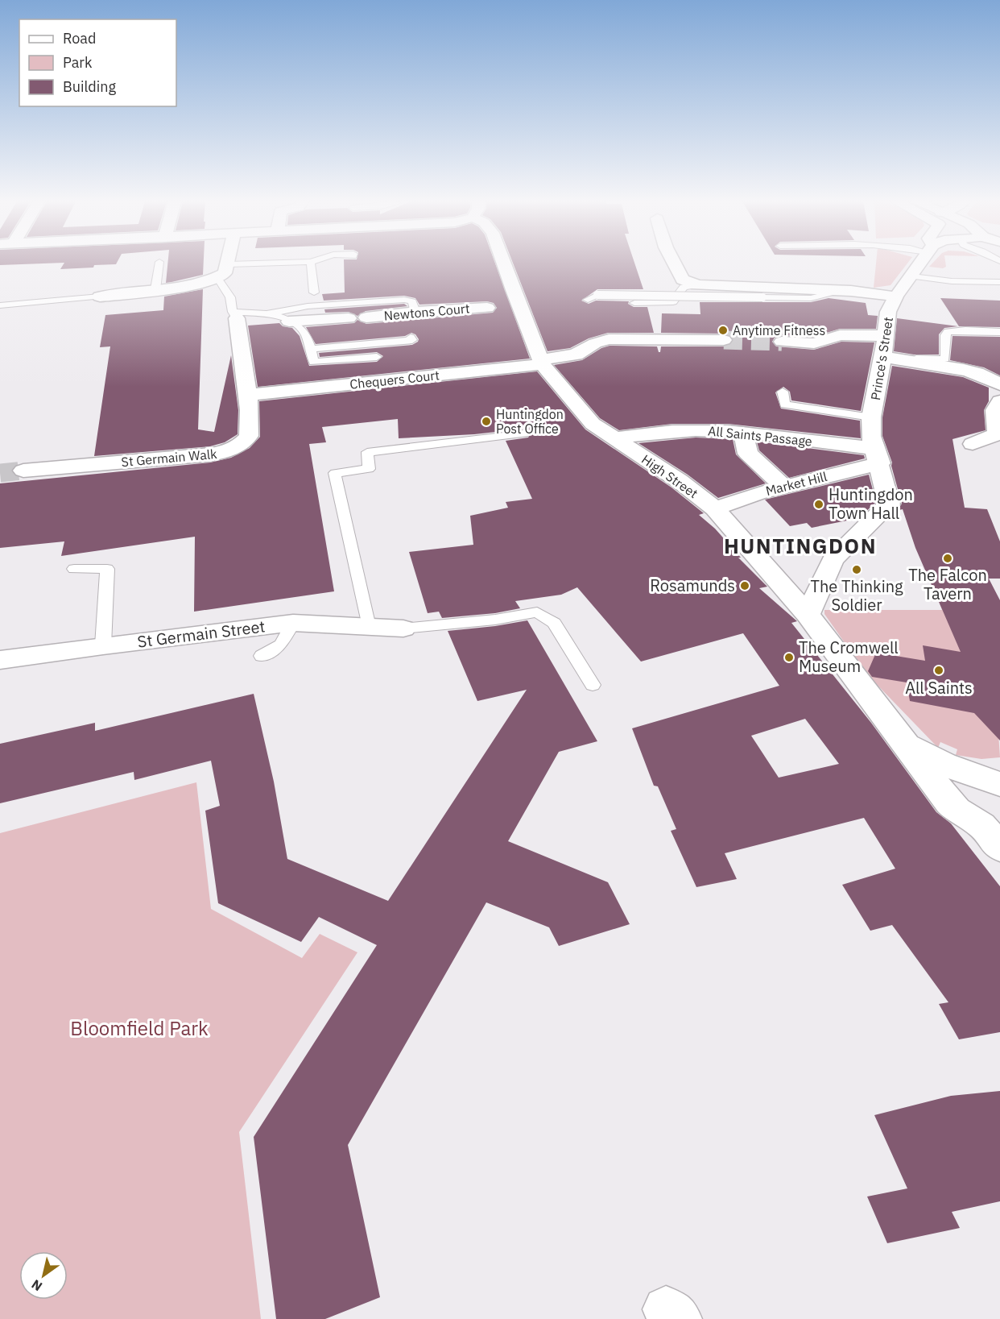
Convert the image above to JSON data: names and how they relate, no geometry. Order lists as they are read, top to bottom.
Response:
{
  "streets": {
    "street": [
      "Newtons Court",
      "Prince's Street",
      "Chequers Court",
      "All Saints Passage",
      "St Germain Walk",
      "High Street",
      "Market Hill",
      "St Germain Street"
    ]
  },
  "crossings": [
    ["Chequers Court", "St Germain Walk"],
    ["Chequers Court", "High Street"],
    ["All Saints Passage", "High Street"],
    ["All Saints Passage", "Market Hill"],
    ["High Street", "Market Hill"]
  ],
  "districts": ["HUNTINGDON"],
  "parks": ["Bloomfield Park"],
  "places": [
    "Anytime Fitness",
    "Huntingdon Post Office",
    "Huntingdon Town Hall",
    "The Falcon Tavern",
    "The Thinking Soldier",
    "Rosamunds",
    "The Cromwell Museum",
    "All Saints"
  ],
  "legend": ["Road", "Park", "Building"],
  "north": "bottom left"
}
